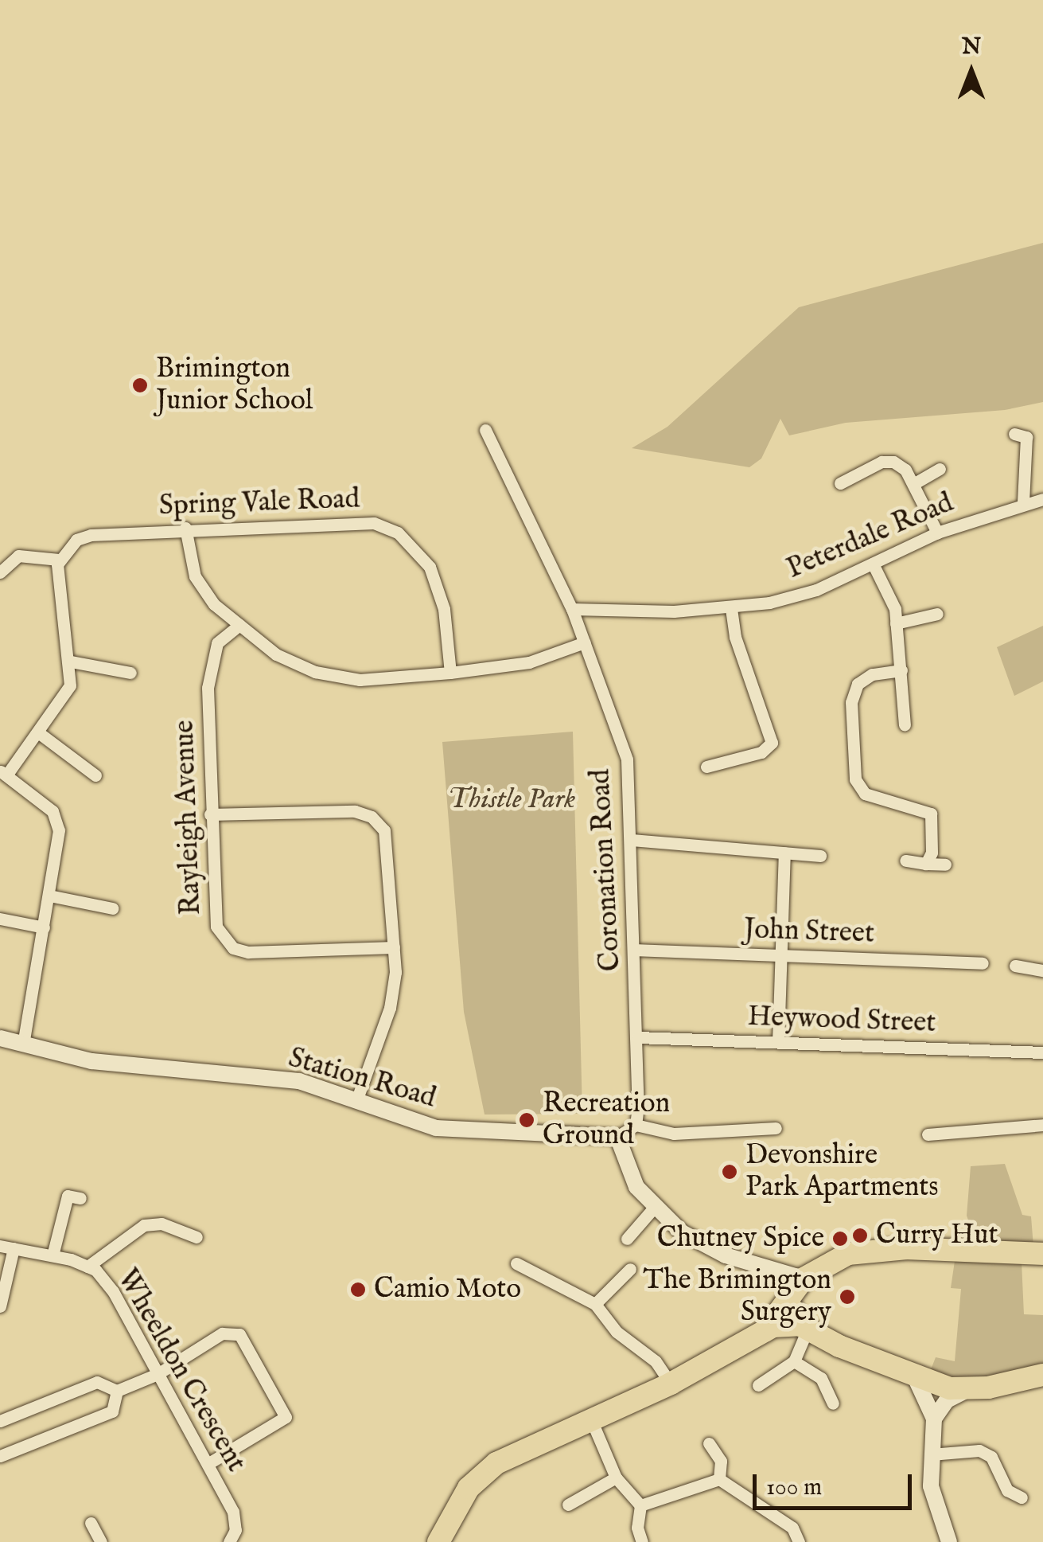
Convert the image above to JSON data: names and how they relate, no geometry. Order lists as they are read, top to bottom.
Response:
{
  "streets": {
    "main road": ["Station Road"],
    "street": [
      "Spring Vale Road",
      "Peterdale Road",
      "Rayleigh Avenue",
      "Coronation Road",
      "John Street",
      "Heywood Street",
      "Wheeldon Crescent"
    ]
  },
  "crossings": [
    ["Peterdale Road", "Coronation Road"],
    ["Coronation Road", "John Street"],
    ["Coronation Road", "Heywood Street"]
  ],
  "parks": ["Thistle Park"],
  "places": [
    "Brimington Junior School",
    "Recreation Ground",
    "Devonshire Park Apartments",
    "Curry Hut",
    "Chutney Spice",
    "Camio Moto",
    "The Brimington Surgery"
  ],
  "scale_bar": "100 m",
  "north": "top"
}
